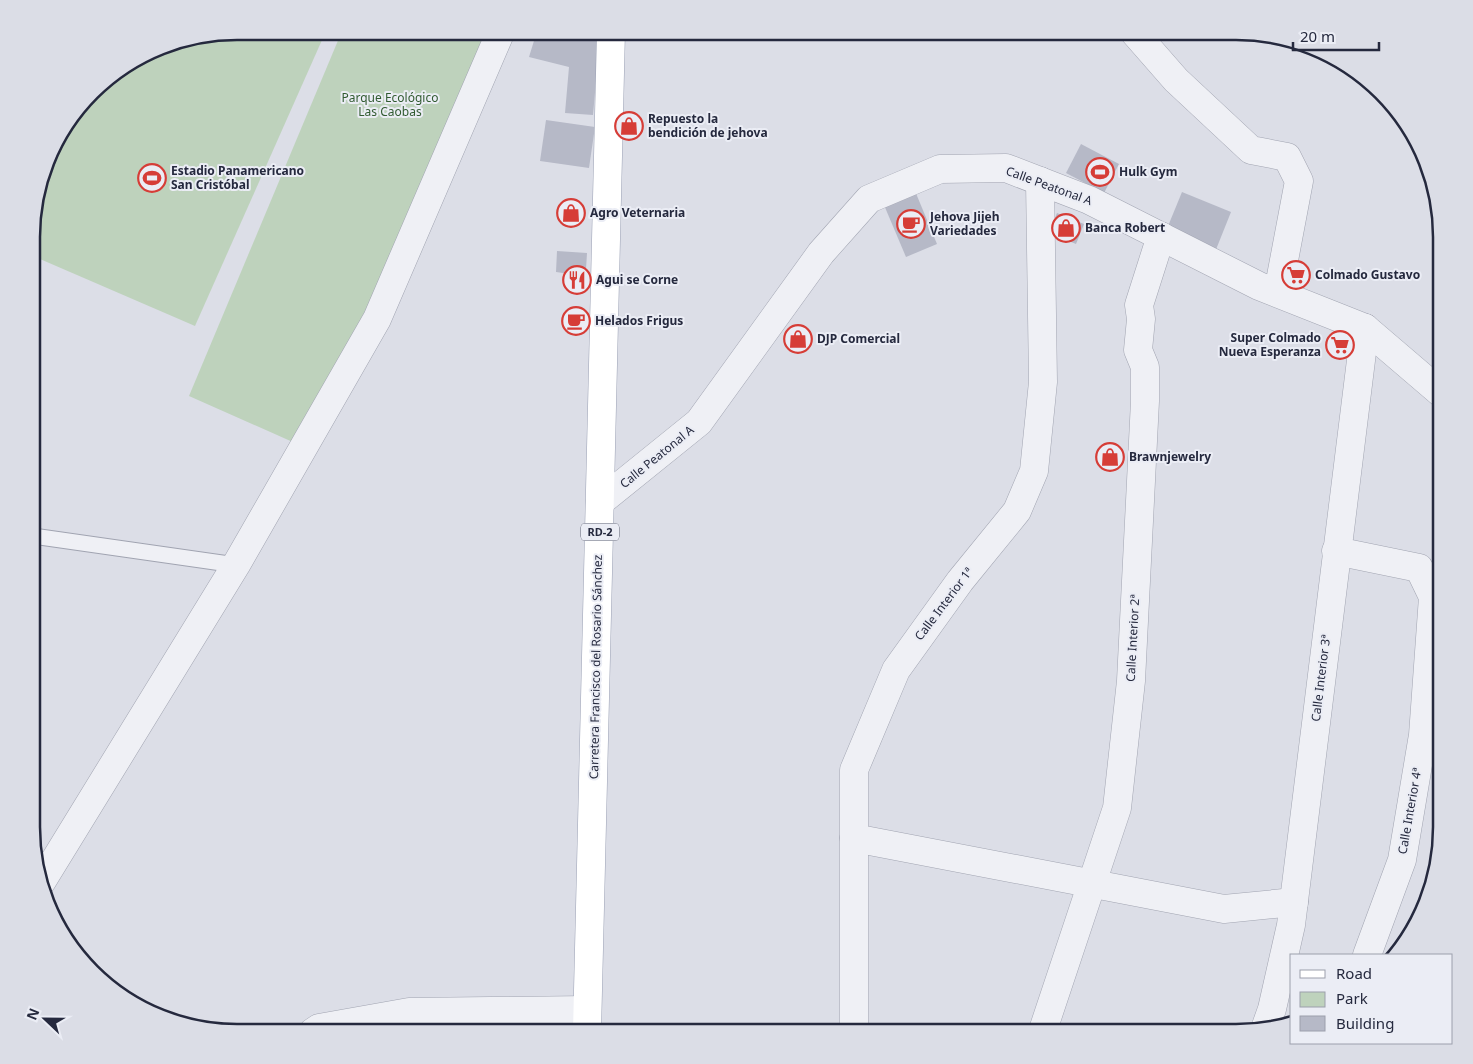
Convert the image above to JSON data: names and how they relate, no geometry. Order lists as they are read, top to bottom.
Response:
{
  "streets": {
    "main road": ["RD-2", "Carretera Francisco del Rosario Sánchez"],
    "street": [
      "Calle Peatonal A",
      "Calle Interior 1ª",
      "Calle Interior 2ª",
      "Calle Interior 3ª",
      "Calle Interior 4ª"
    ]
  },
  "crossings": [
    ["Calle Peatonal A", "Calle Interior 1ª"],
    ["Calle Peatonal A", "Calle Interior 2ª"],
    ["Calle Peatonal A", "Carretera Francisco del Rosario Sánchez"],
    ["Calle Peatonal A", "Calle Interior 3ª"],
    ["Calle Interior 3ª", "Calle Interior 4ª"]
  ],
  "parks": ["Parque Ecológico Las Caobas"],
  "places": {
    "shop": [
      "Repuesto la bendición de jehova",
      "Agro Veternaria",
      "Banca Robert",
      "DJP Comercial",
      "Brawnjewelry"
    ],
    "sports": ["Hulk Gym", "Estadio Panamericano San Cristóbal"],
    "cafe": ["Jehova Jijeh Variedades", "Helados Frigus"],
    "supermarket": ["Colmado Gustavo", "Super Colmado Nueva Esperanza"],
    "restaurant": ["Agui se Corne"]
  },
  "legend": ["Road", "Park", "Building"],
  "scale_bar": "20 m",
  "north": "left"
}
